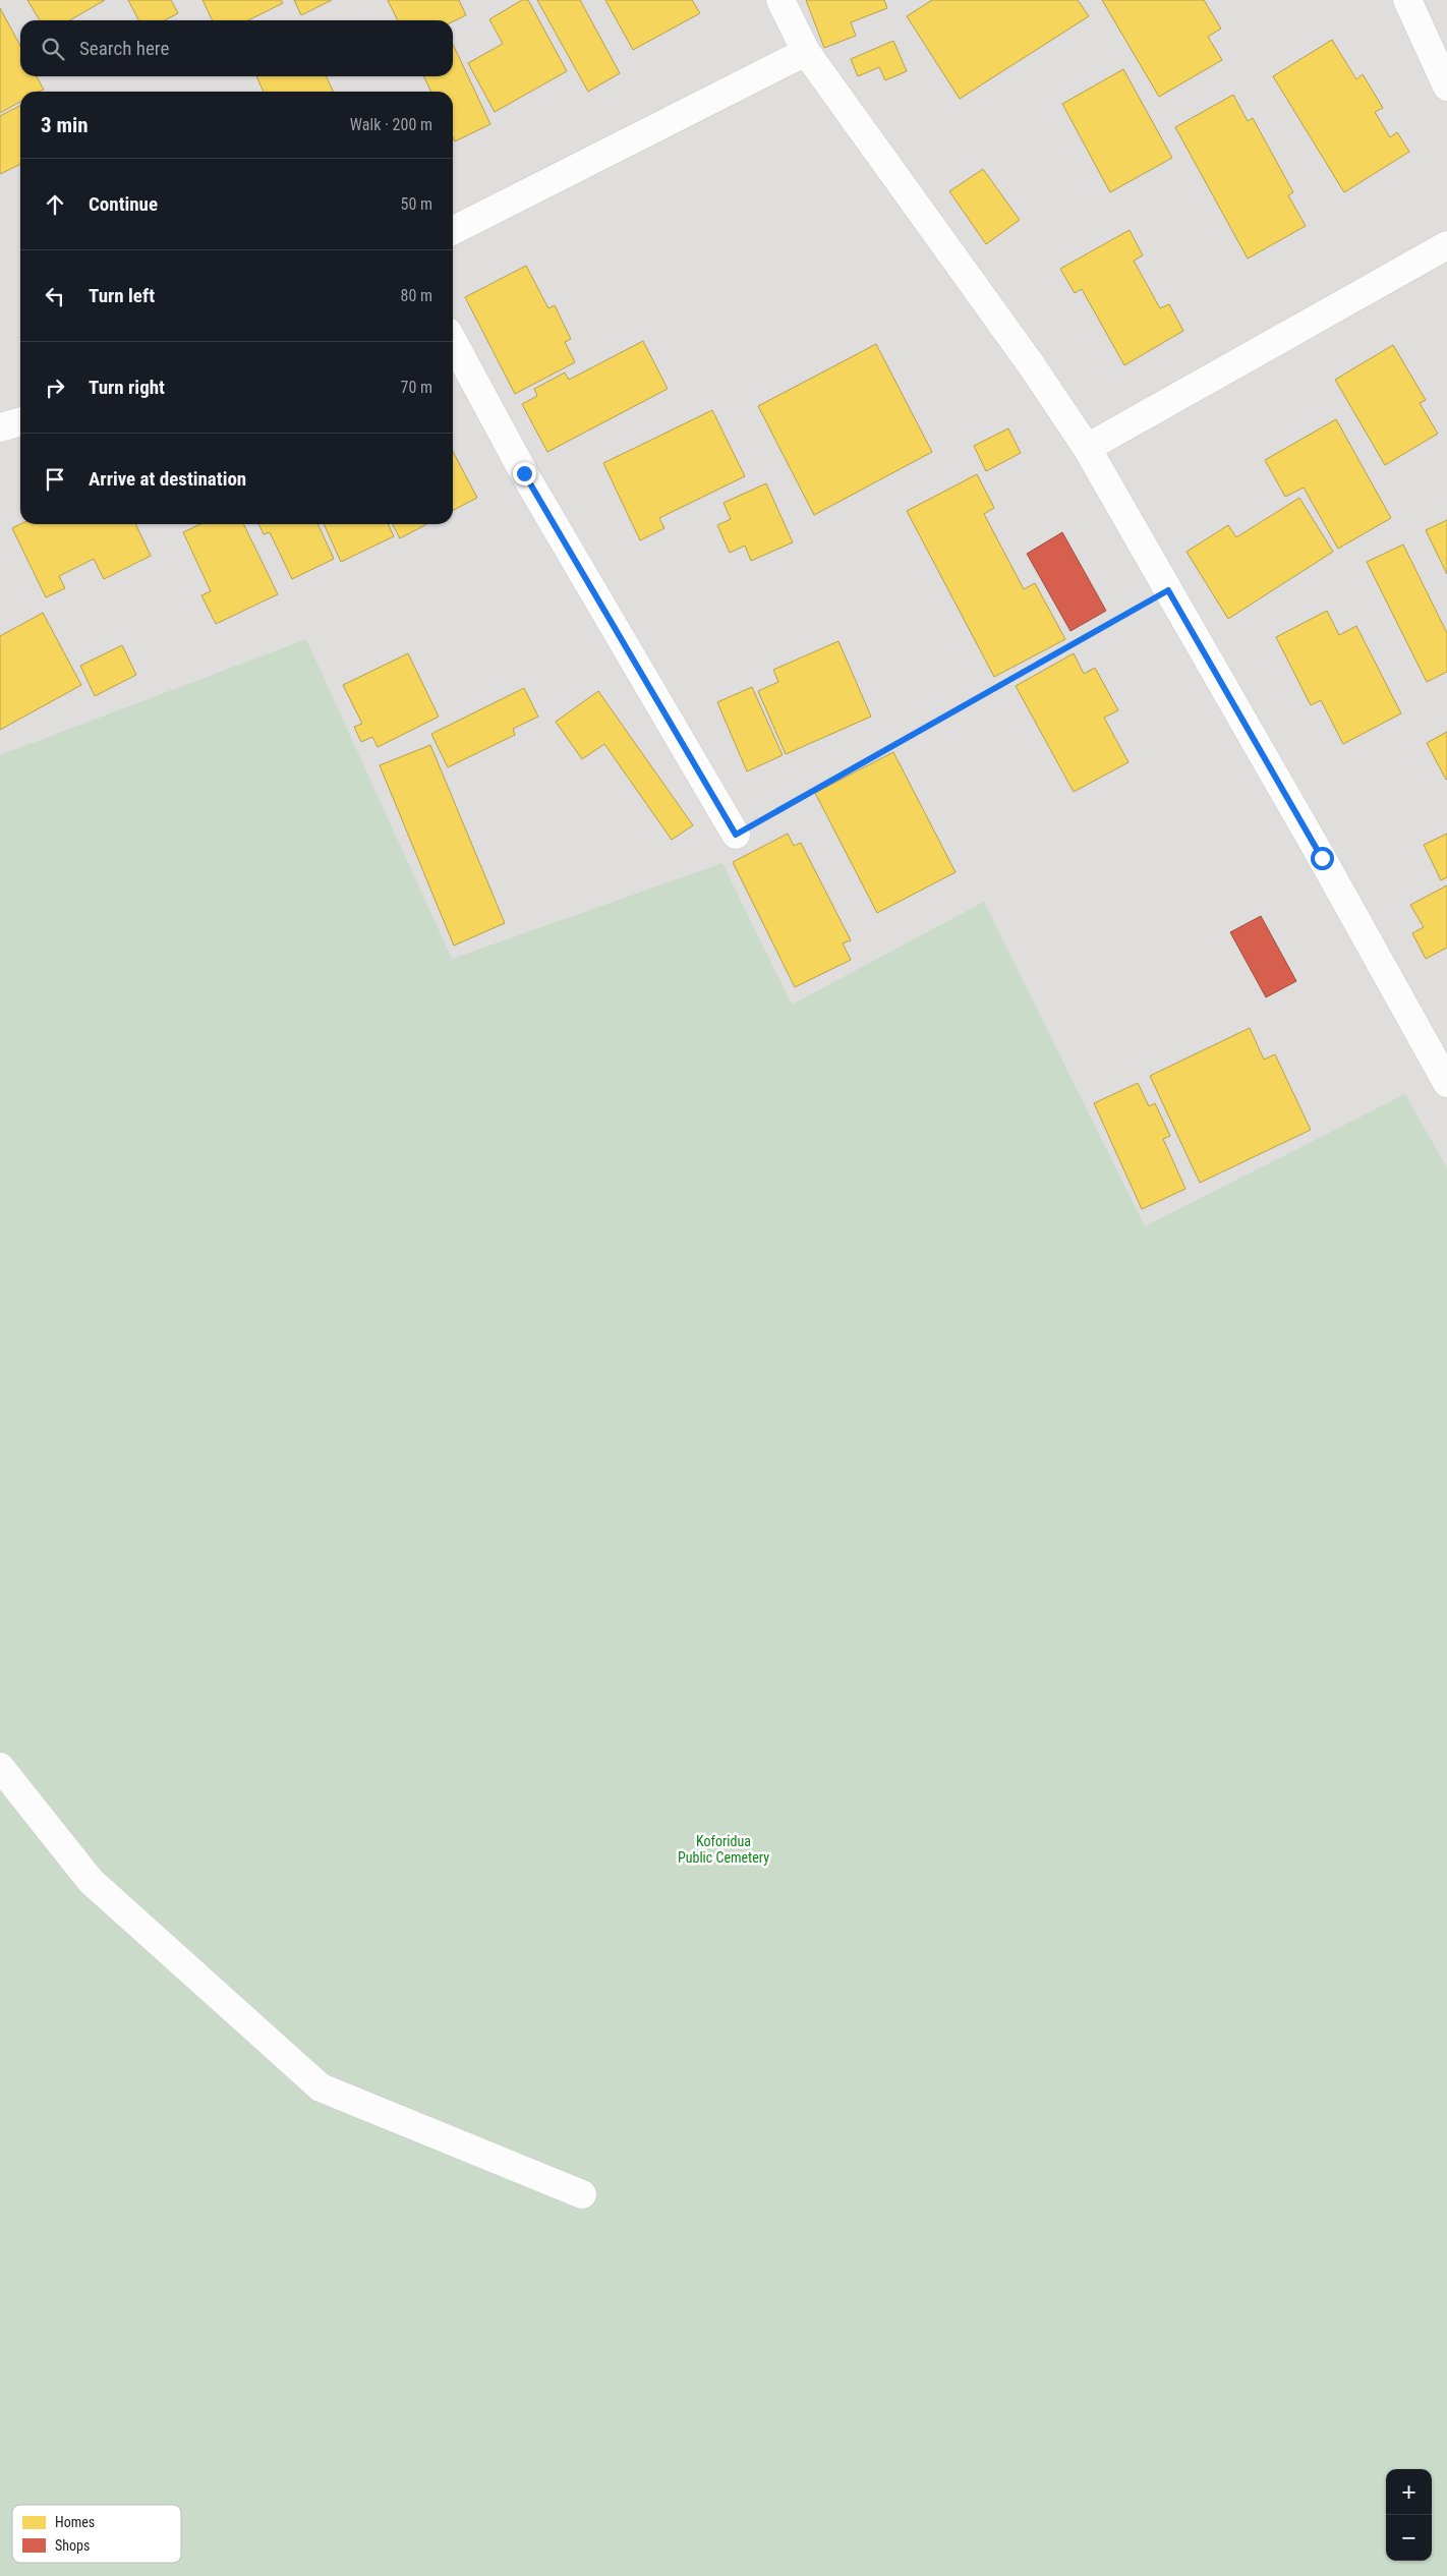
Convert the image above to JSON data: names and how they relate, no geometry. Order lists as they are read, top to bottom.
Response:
{
  "parks": ["Koforidua Public Cemetery"],
  "legend": ["Homes", "Shops"],
  "page": {
    "search": "Search here",
    "heading": ["3 min", "Walk · 200 m"],
    "list": [
      ["Continue", "50 m"],
      ["Turn left", "80 m"],
      ["Turn right", "70 m"],
      "Arrive at destination"
    ],
    "map_buttons": ["+", "−"]
  }
}
